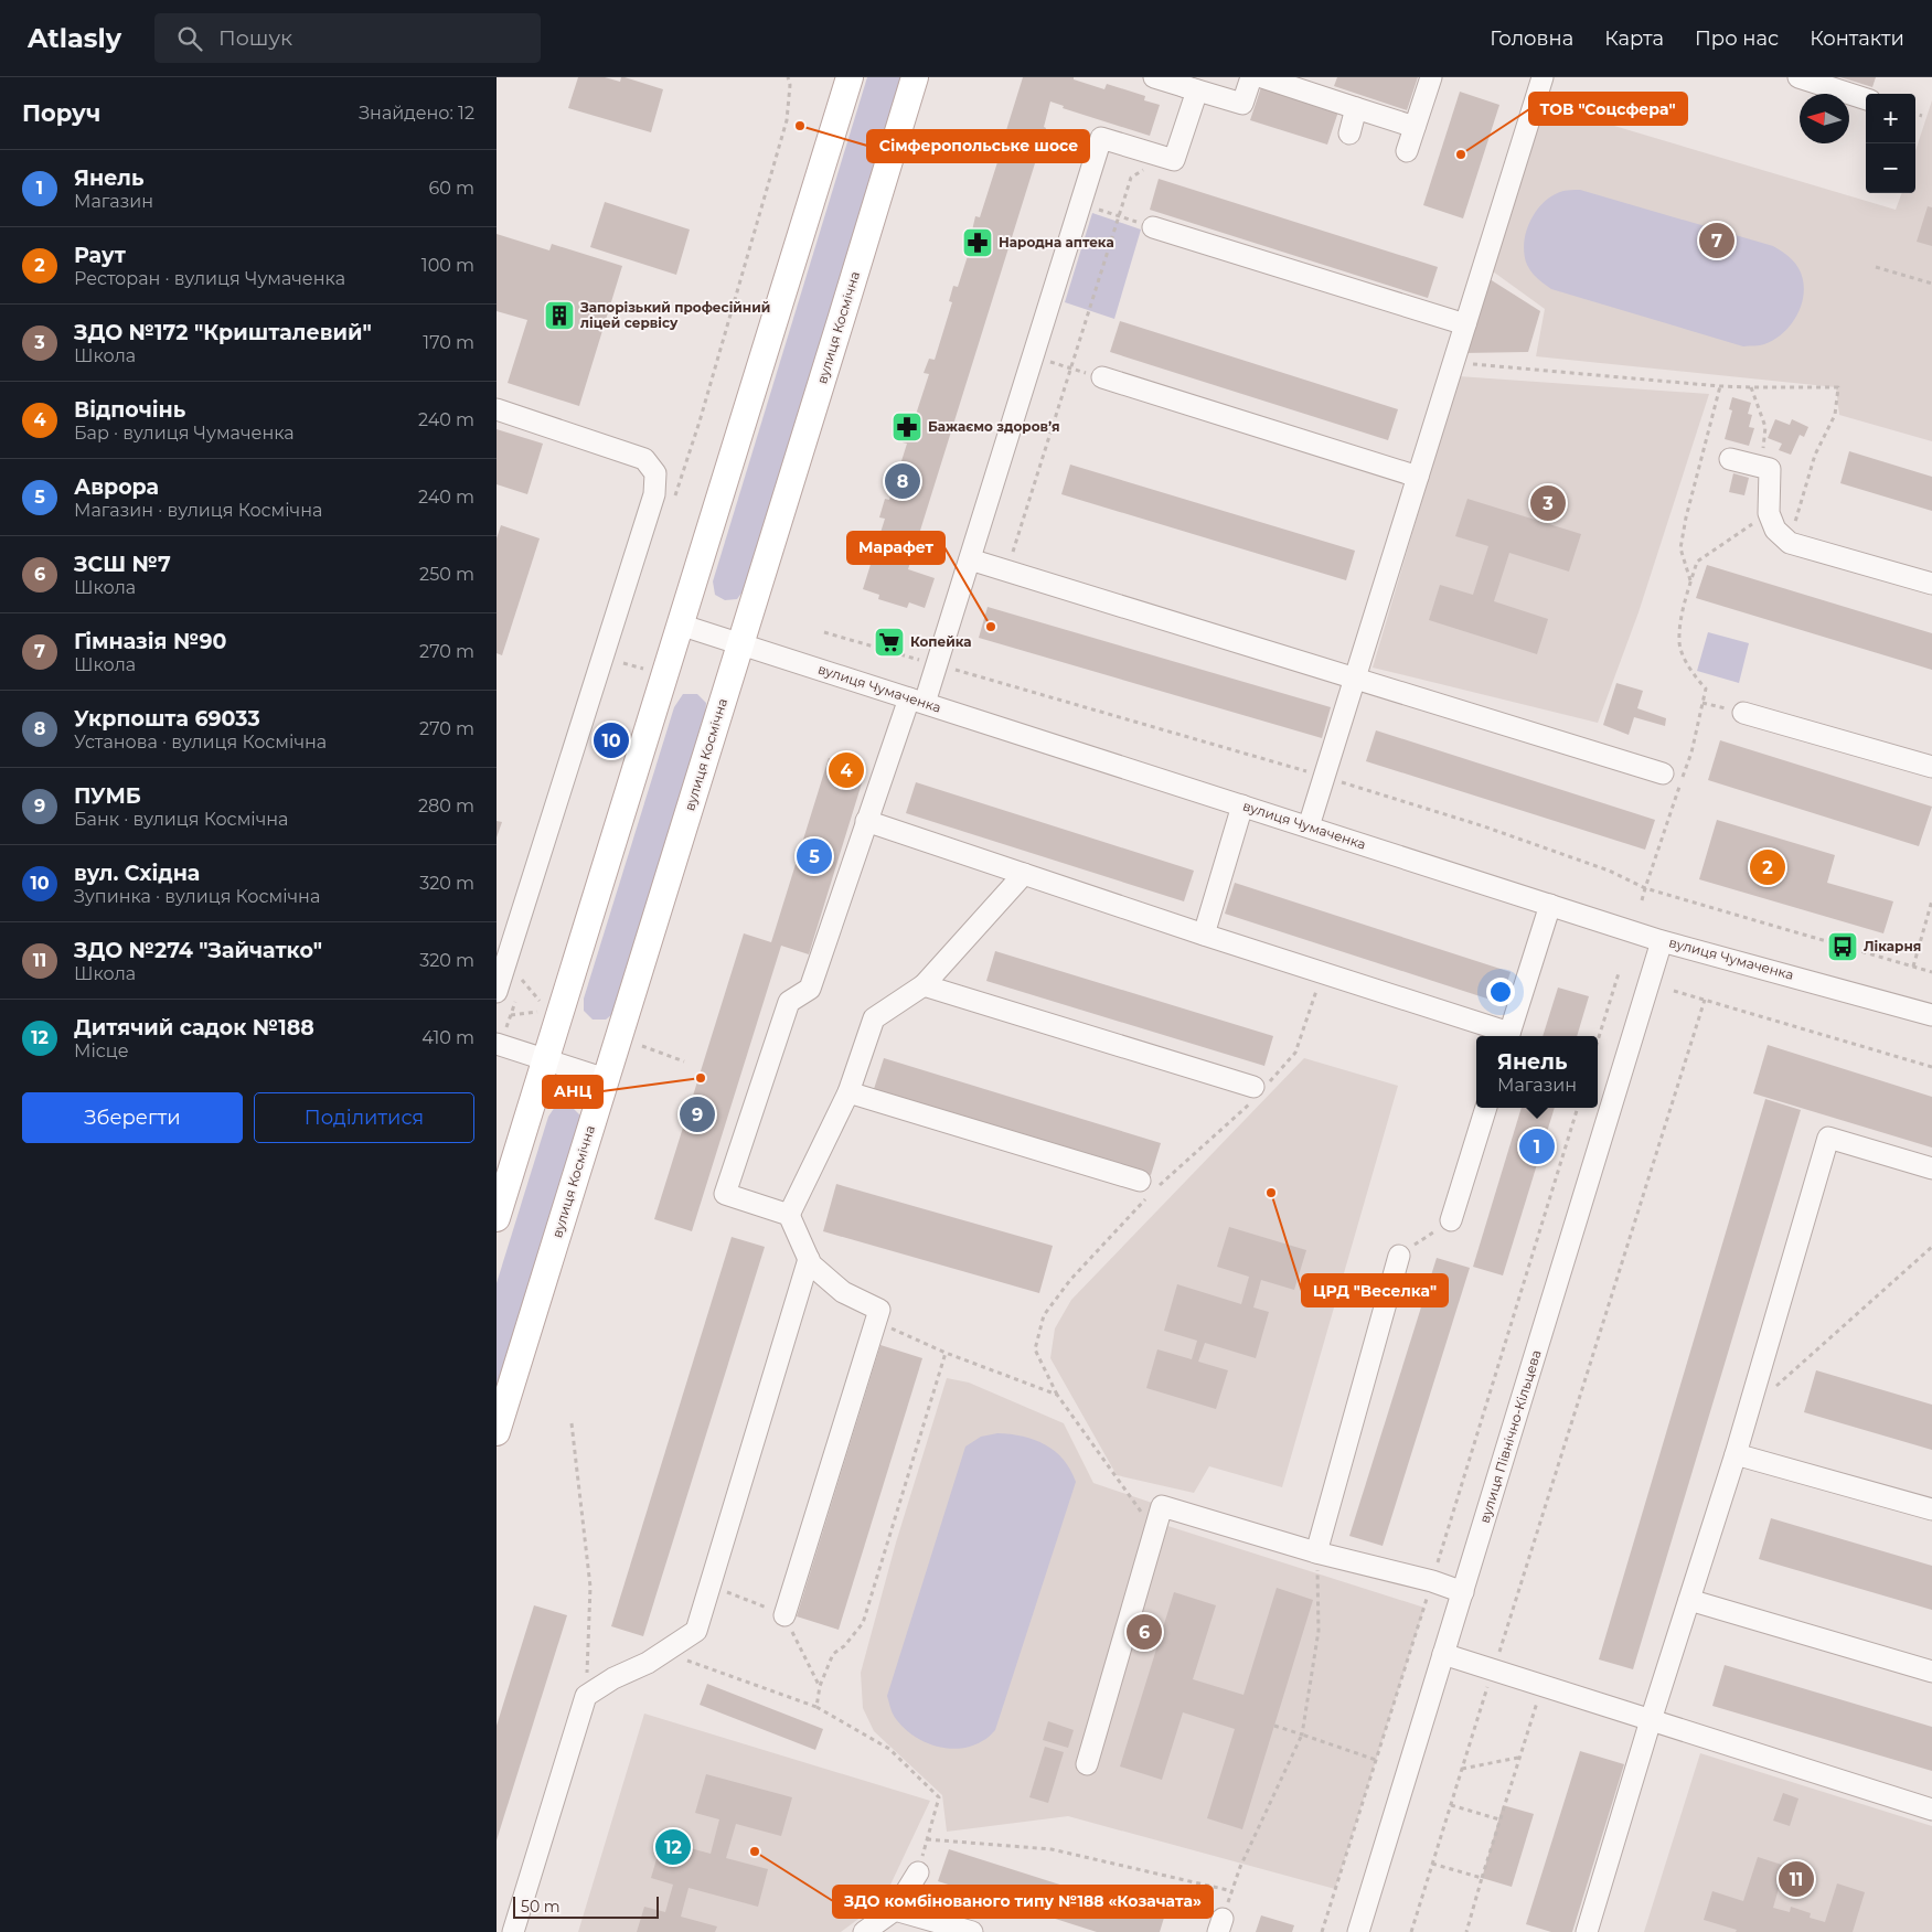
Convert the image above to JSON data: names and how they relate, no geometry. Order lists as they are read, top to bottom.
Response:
{
  "streets": {
    "main road": ["вулиця Космічна"],
    "street": ["вулиця Чумаченка", "вулиця Північно-Кільцева"]
  },
  "crossings": [
    ["вулиця Космічна", "вулиця Чумаченка"],
    ["вулиця Чумаченка", "вулиця Північно-Кільцева"]
  ],
  "places": {
    "other": [
      "Сімферопольське шосе",
      "ТОВ \"Соцсфера\"",
      "Марафет",
      "АНЦ",
      "ЦРД \"Веселка\"",
      "ЗДО комбінованого типу №188 «Козачата»"
    ],
    "pharmacy": ["Народна аптека", "Бажаємо здоровʼя"],
    "building": ["Запорізький професійний ліцей сервісу"],
    "supermarket": ["Копейка"],
    "bus stop": ["Лікарня"]
  },
  "scale_bar": "50 m",
  "north": "left",
  "page": {
    "header": "Atlasly",
    "search": "Пошук",
    "nav": [
      "Головна",
      "Карта",
      "Про нас",
      "Контакти"
    ],
    "heading": ["Поруч", "Знайдено: 12"],
    "map_buttons": ["+", "−"],
    "list": [
      {
        "mark": "1",
        "name": "Янель",
        "note": "Магазин",
        "value": "60 m"
      },
      {
        "mark": "2",
        "name": "Раут",
        "note": "Ресторан · вулиця Чумаченка",
        "value": "100 m"
      },
      {
        "mark": "3",
        "name": "ЗДО №172 \"Кришталевий\"",
        "note": "Школа",
        "value": "170 m"
      },
      {
        "mark": "4",
        "name": "Відпочінь",
        "note": "Бар · вулиця Чумаченка",
        "value": "240 m"
      },
      {
        "mark": "5",
        "name": "Аврора",
        "note": "Магазин · вулиця Космічна",
        "value": "240 m"
      },
      {
        "mark": "6",
        "name": "ЗСШ №7",
        "note": "Школа",
        "value": "250 m"
      },
      {
        "mark": "7",
        "name": "Гімназія №90",
        "note": "Школа",
        "value": "270 m"
      },
      {
        "mark": "8",
        "name": "Укрпошта 69033",
        "note": "Установа · вулиця Космічна",
        "value": "270 m"
      },
      {
        "mark": "9",
        "name": "ПУМБ",
        "note": "Банк · вулиця Космічна",
        "value": "280 m"
      },
      {
        "mark": "10",
        "name": "вул. Східна",
        "note": "Зупинка · вулиця Космічна",
        "value": "320 m"
      },
      {
        "mark": "11",
        "name": "ЗДО №274 \"Зайчатко\"",
        "note": "Школа",
        "value": "320 m"
      },
      {
        "mark": "12",
        "name": "Дитячий садок №188",
        "note": "Місце",
        "value": "410 m"
      }
    ],
    "pins": [
      "7",
      "8",
      "3",
      "10",
      "4",
      "5",
      "2",
      "9",
      "1",
      "6",
      "12",
      "11"
    ],
    "popup": ["Янель", "Магазин"],
    "buttons": ["Зберегти", "Поділитися"],
    "scale": "50 m"
  }
}
